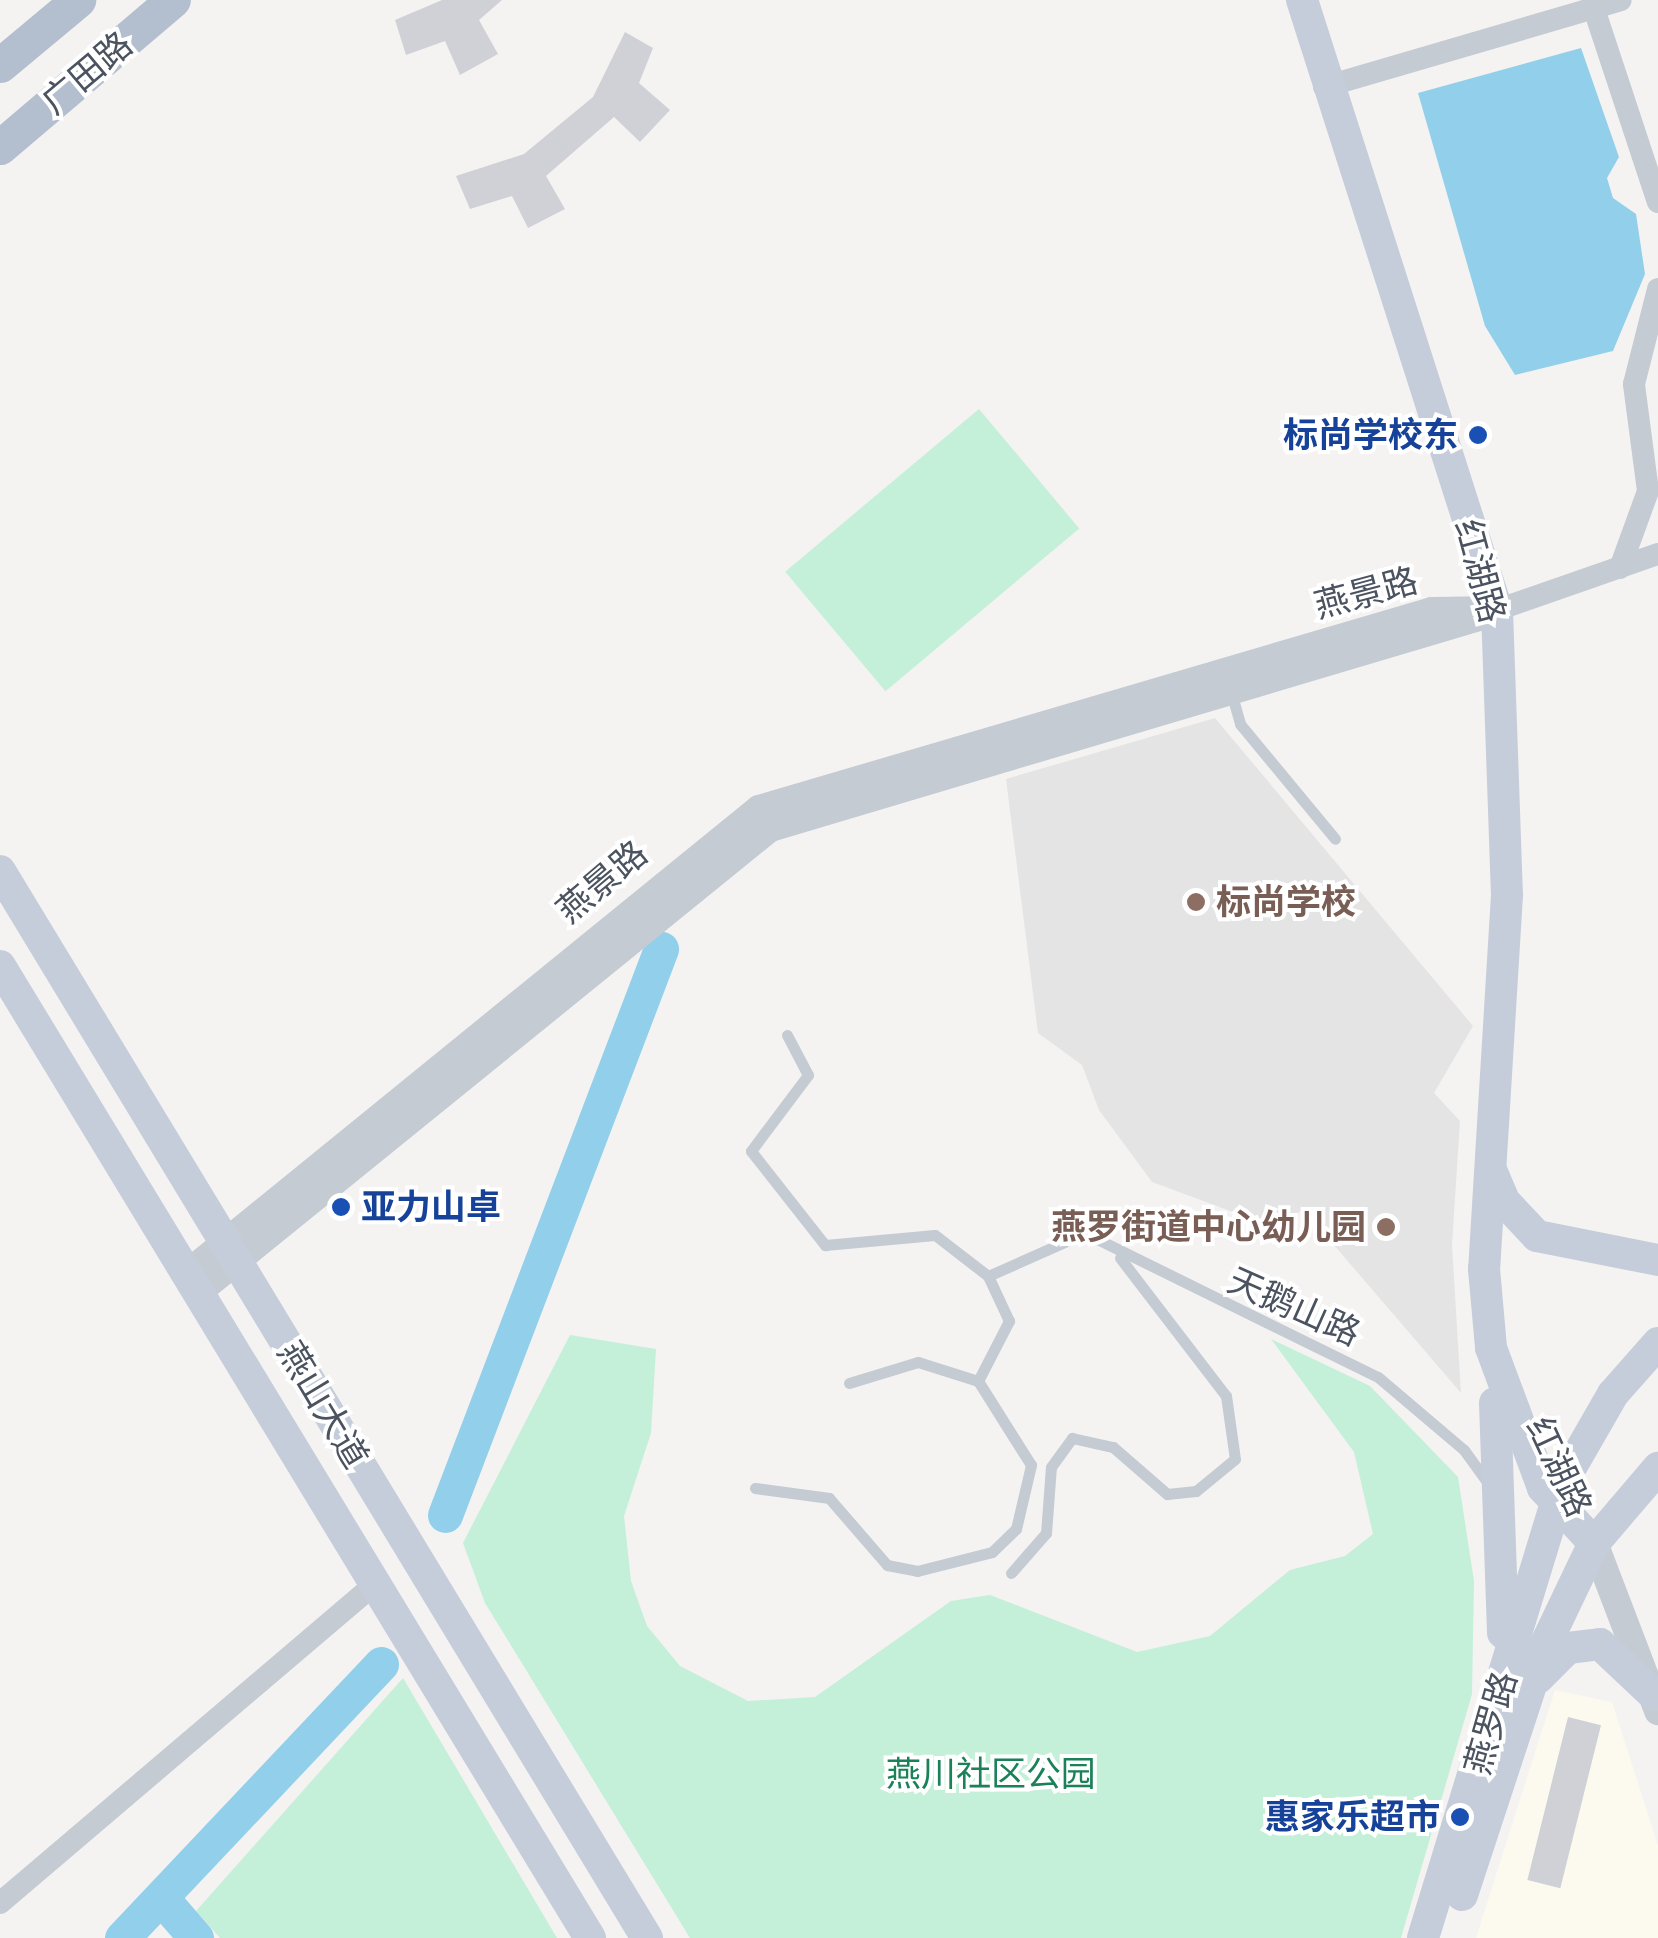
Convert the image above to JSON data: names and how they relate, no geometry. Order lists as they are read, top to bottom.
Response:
{
  "streets": {
    "main road": [
      "广田路",
      "红湖路",
      "燕山大道",
      "燕罗路"
    ],
    "street": ["燕景路"],
    "lane": ["天鹅山路"]
  },
  "crossings": [
    ["红湖路", "燕景路"],
    ["红湖路", "燕罗路"],
    ["燕景路", "燕山大道"]
  ],
  "parks": ["燕川社区公园"],
  "places": [
    "标尚学校东",
    "标尚学校",
    "亚力山卓",
    "燕罗街道中心幼儿园",
    "惠家乐超市"
  ]
}
